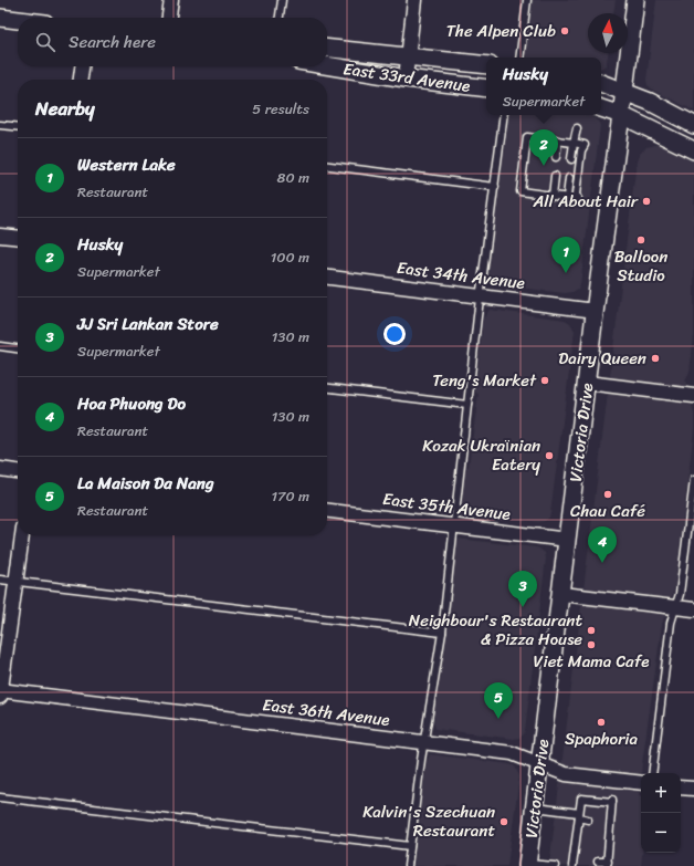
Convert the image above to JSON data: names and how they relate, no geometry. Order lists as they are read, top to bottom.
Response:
{
  "streets": {
    "street": [
      "East 33rd Avenue",
      "East 34th Avenue",
      "Victoria Drive",
      "East 35th Avenue",
      "East 36th Avenue"
    ]
  },
  "crossings": [
    ["East 34th Avenue", "Victoria Drive"],
    ["Victoria Drive", "East 35th Avenue"],
    ["Victoria Drive", "East 36th Avenue"]
  ],
  "places": [
    "The Alpen Club",
    "All About Hair",
    "Balloon Studio",
    "Dairy Queen",
    "Teng's Market",
    "Kozak Ukraїnian Eatery",
    "Chau Café",
    "Neighbour's Restaurant & Pizza House",
    "Viet Mama Cafe",
    "Spaphoria",
    "Kalvin's Szechuan Restaurant"
  ],
  "north": "top",
  "page": {
    "search": "Search here",
    "popup": ["Husky", "Supermarket"],
    "heading": ["Nearby", "5 results"],
    "pins": [
      "2",
      "1",
      "4",
      "3",
      "5"
    ],
    "list": [
      {
        "mark": "1",
        "name": "Western Lake",
        "note": "Restaurant",
        "value": "80 m"
      },
      {
        "mark": "2",
        "name": "Husky",
        "note": "Supermarket",
        "value": "100 m"
      },
      {
        "mark": "3",
        "name": "JJ Sri Lankan Store",
        "note": "Supermarket",
        "value": "130 m"
      },
      {
        "mark": "4",
        "name": "Hoa Phuong Do",
        "note": "Restaurant",
        "value": "130 m"
      },
      {
        "mark": "5",
        "name": "La Maison Da Nang",
        "note": "Restaurant",
        "value": "170 m"
      }
    ],
    "map_buttons": ["+", "−"]
  }
}
